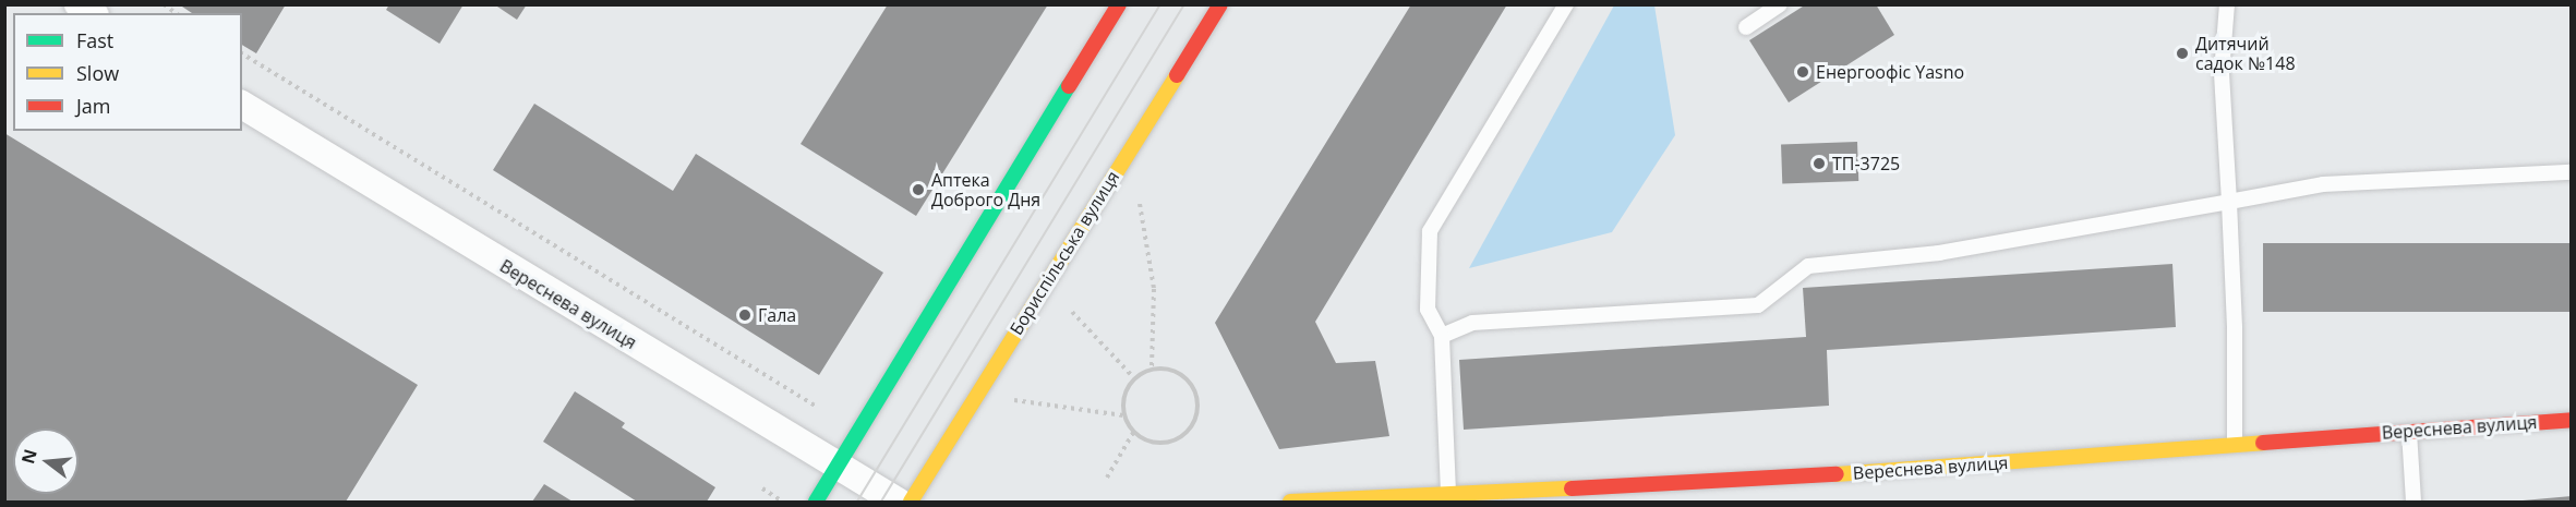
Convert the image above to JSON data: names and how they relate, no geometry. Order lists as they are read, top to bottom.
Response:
{
  "streets": {
    "street": ["Бориспільська вулиця", "Вереснева вулиця"]
  },
  "places": [
    "Дитячий садок №148",
    "Енергоофіс Yasno",
    "ТП-3725",
    "Аптека Доброго Дня",
    "Гала"
  ],
  "legend": ["Fast", "Slow", "Jam"],
  "north": "left"
}
